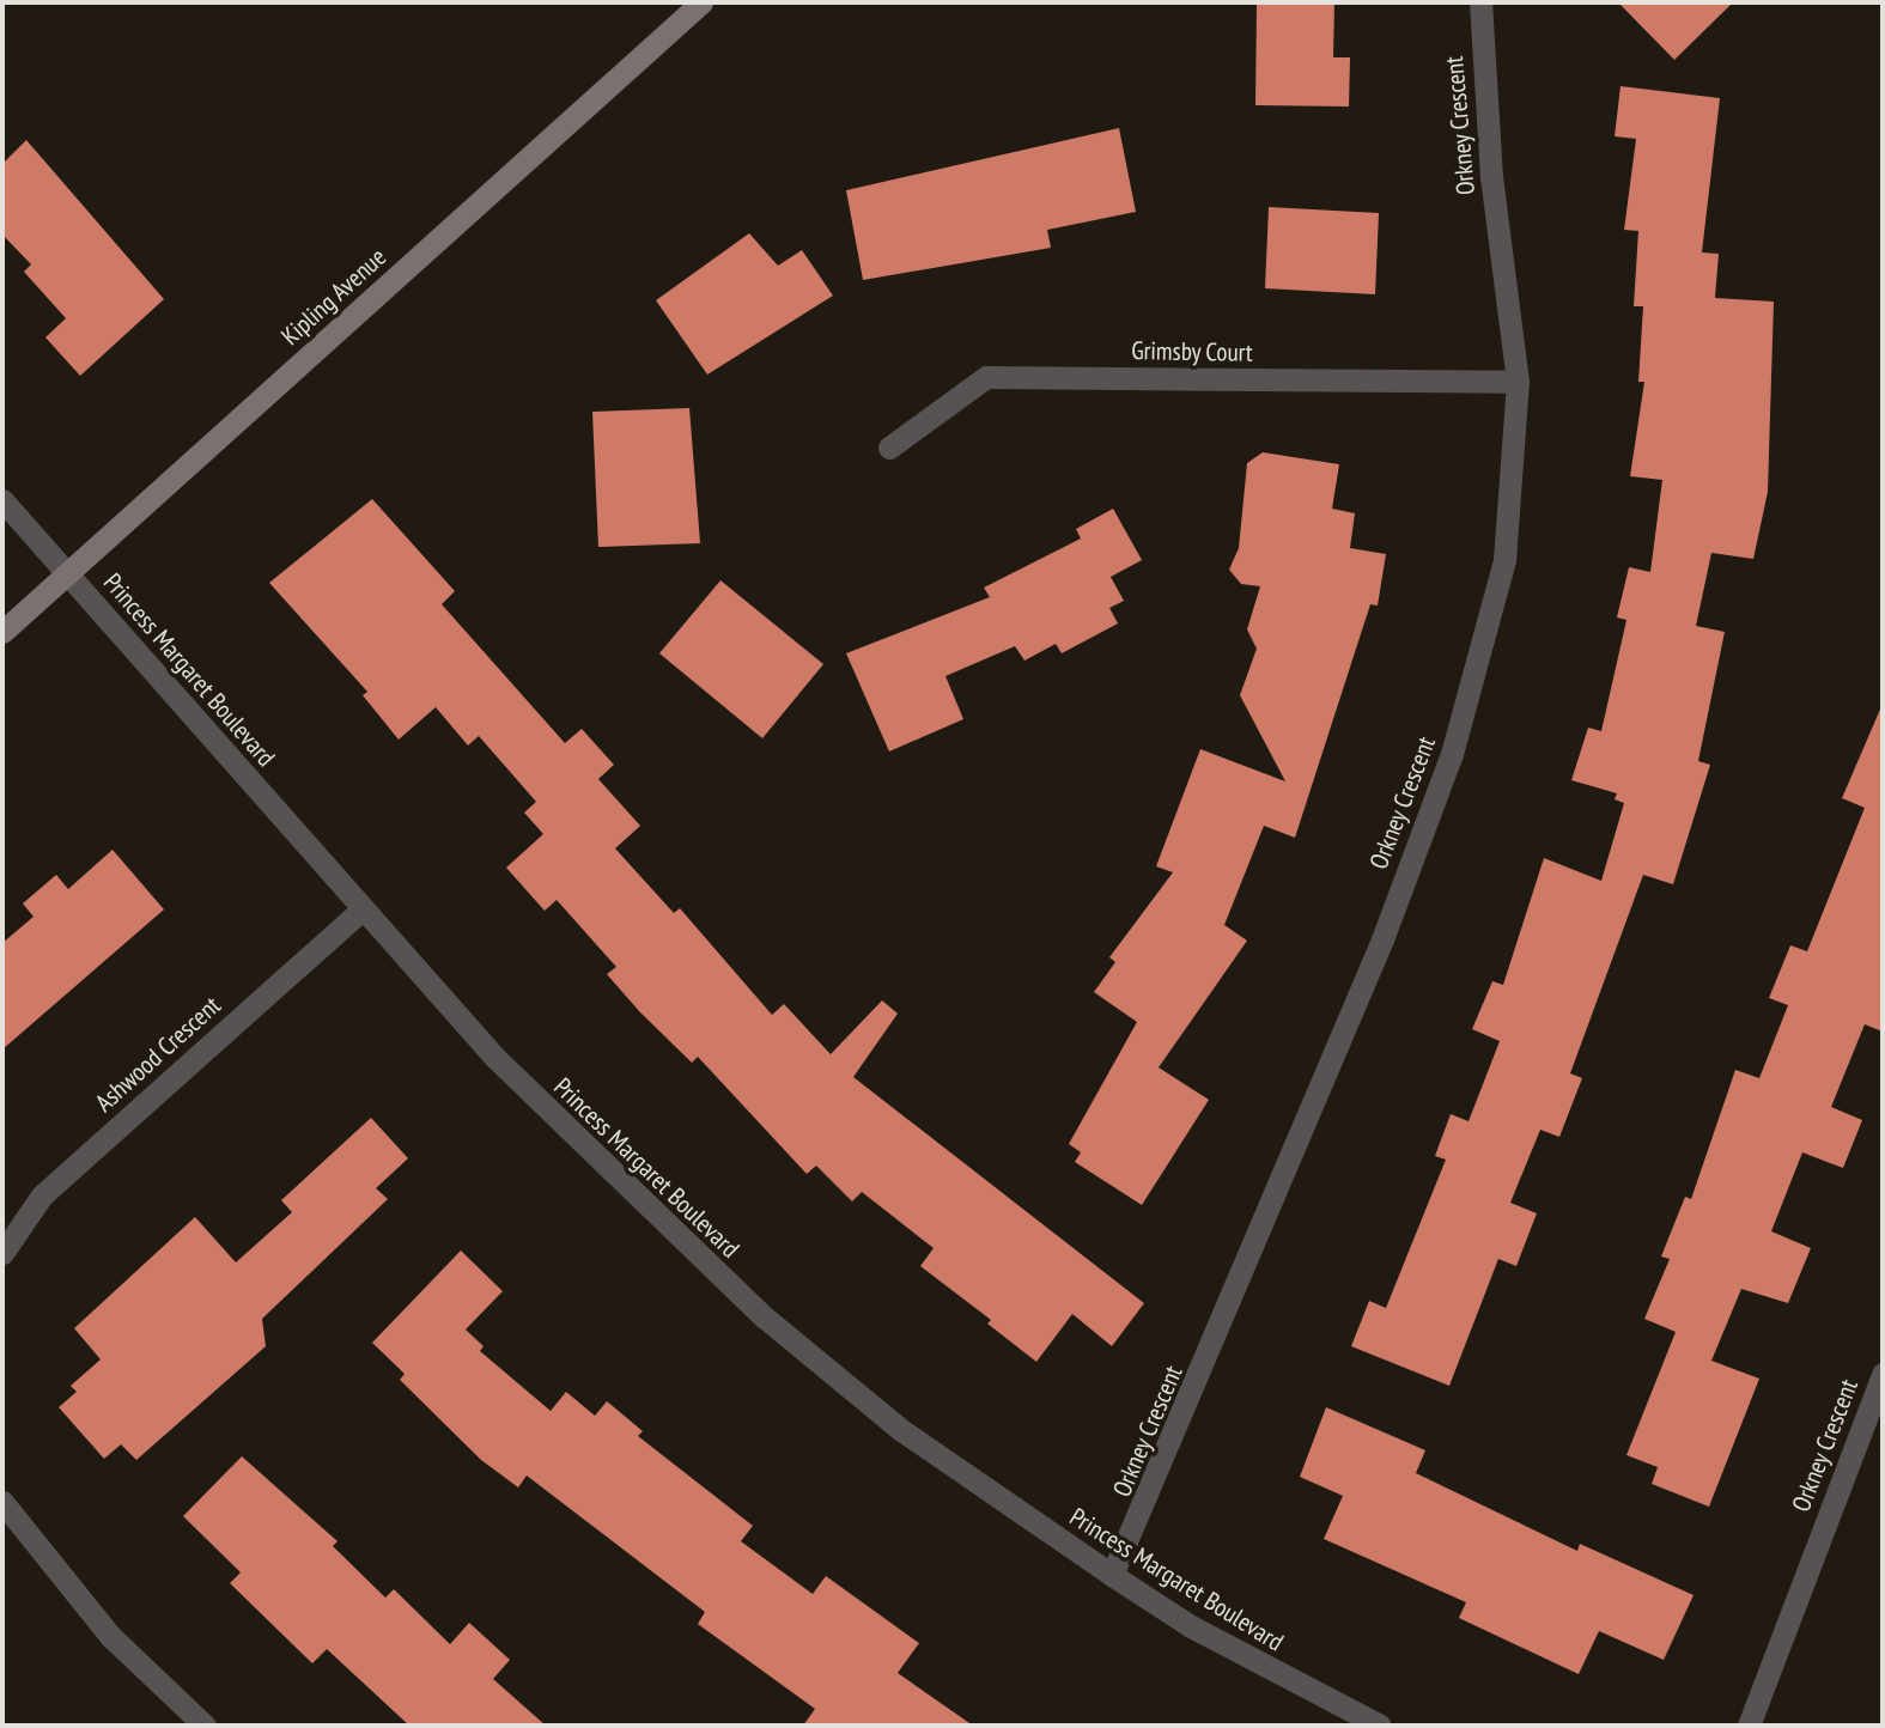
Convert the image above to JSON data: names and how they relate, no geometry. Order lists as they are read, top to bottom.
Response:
{
  "streets": {
    "main road": ["Kipling Avenue"],
    "street": [
      "Orkney Crescent",
      "Grimsby Court",
      "Princess Margaret Boulevard",
      "Ashwood Crescent"
    ]
  },
  "crossings": [
    ["Orkney Crescent", "Grimsby Court"],
    ["Orkney Crescent", "Princess Margaret Boulevard"],
    ["Kipling Avenue", "Princess Margaret Boulevard"],
    ["Princess Margaret Boulevard", "Ashwood Crescent"]
  ]
}
